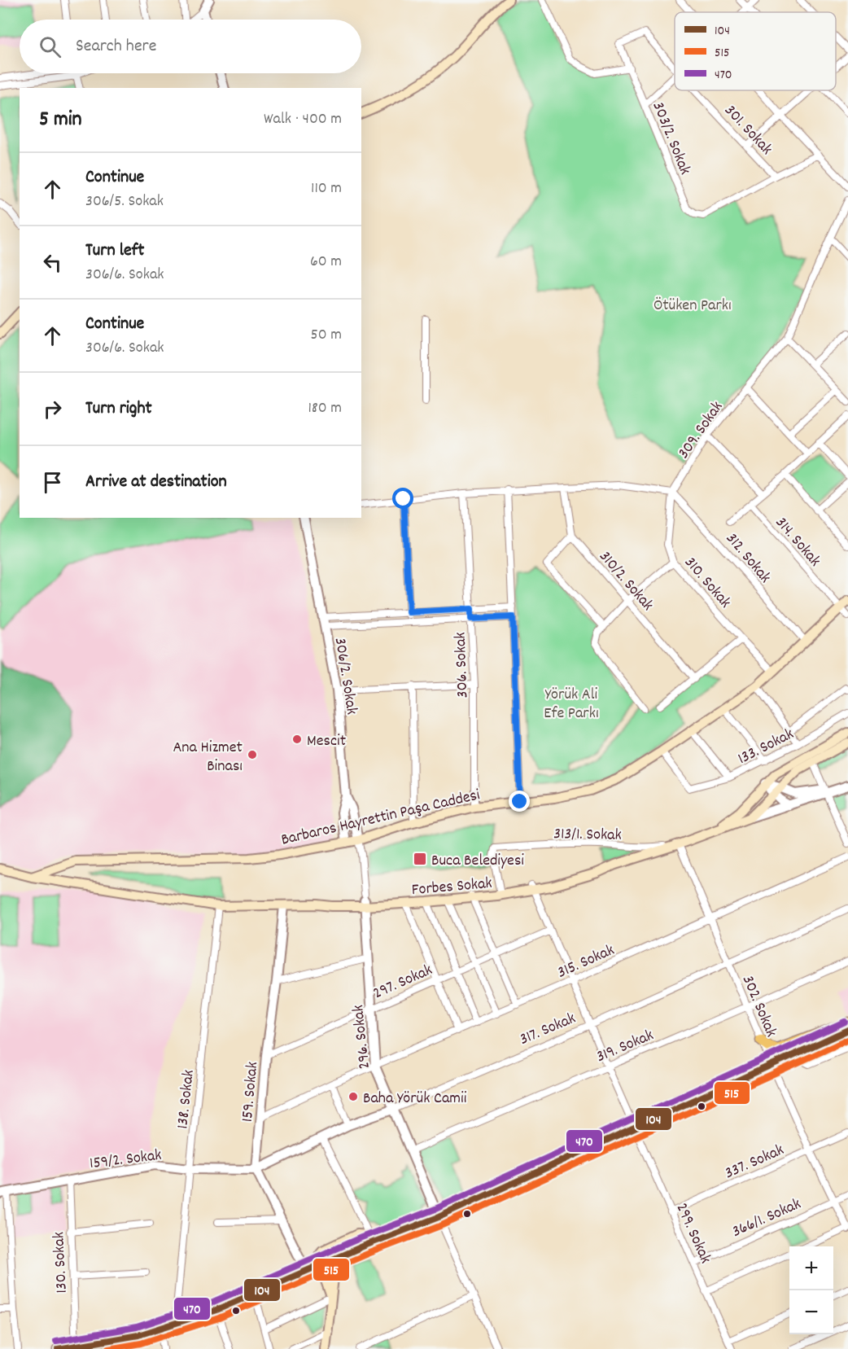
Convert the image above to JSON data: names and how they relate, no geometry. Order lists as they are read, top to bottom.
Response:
{
  "streets": {
    "main road": ["Barbaros Hayrettin Paşa Caddesi", "Forbes Sokak"],
    "street": [
      "301. Sokak",
      "303/2. Sokak",
      "309. Sokak",
      "314. Sokak",
      "312. Sokak",
      "310/2. Sokak",
      "310. Sokak",
      "306. Sokak",
      "306/2. Sokak",
      "133. Sokak",
      "313/1. Sokak",
      "315. Sokak",
      "297. Sokak",
      "302. Sokak",
      "317. Sokak",
      "296. Sokak",
      "319. Sokak",
      "159. Sokak",
      "138. Sokak",
      "159/2. Sokak",
      "337. Sokak",
      "366/1. Sokak",
      "299. Sokak",
      "130. Sokak"
    ]
  },
  "crossings": [
    ["301. Sokak", "303/2. Sokak"],
    ["309. Sokak", "312. Sokak"],
    ["309. Sokak", "310. Sokak"],
    ["314. Sokak", "Barbaros Hayrettin Paşa Caddesi"],
    ["312. Sokak", "310. Sokak"],
    ["312. Sokak", "Barbaros Hayrettin Paşa Caddesi"],
    ["310. Sokak", "Barbaros Hayrettin Paşa Caddesi"],
    ["306. Sokak", "Barbaros Hayrettin Paşa Caddesi"],
    ["306/2. Sokak", "Barbaros Hayrettin Paşa Caddesi"],
    ["133. Sokak", "Barbaros Hayrettin Paşa Caddesi"],
    ["Barbaros Hayrettin Paşa Caddesi", "Forbes Sokak"],
    ["313/1. Sokak", "Forbes Sokak"],
    ["313/1. Sokak", "302. Sokak"],
    ["Forbes Sokak", "302. Sokak"],
    ["Forbes Sokak", "296. Sokak"],
    ["Forbes Sokak", "159. Sokak"],
    ["Forbes Sokak", "138. Sokak"],
    ["Forbes Sokak", "299. Sokak"],
    ["315. Sokak", "302. Sokak"],
    ["315. Sokak", "296. Sokak"],
    ["315. Sokak", "159. Sokak"],
    ["315. Sokak", "299. Sokak"],
    ["297. Sokak", "296. Sokak"],
    ["297. Sokak", "159. Sokak"],
    ["297. Sokak", "299. Sokak"],
    ["302. Sokak", "317. Sokak"],
    ["302. Sokak", "319. Sokak"],
    ["302. Sokak", "337. Sokak"],
    ["302. Sokak", "366/1. Sokak"],
    ["317. Sokak", "296. Sokak"],
    ["317. Sokak", "159. Sokak"],
    ["317. Sokak", "159/2. Sokak"],
    ["317. Sokak", "299. Sokak"],
    ["296. Sokak", "319. Sokak"],
    ["319. Sokak", "299. Sokak"],
    ["159. Sokak", "159/2. Sokak"],
    ["138. Sokak", "159/2. Sokak"],
    ["159/2. Sokak", "130. Sokak"],
    ["337. Sokak", "299. Sokak"],
    ["366/1. Sokak", "299. Sokak"]
  ],
  "parks": ["Ötüken Parkı", "Yörük Ali Efe Parkı"],
  "places": {
    "other": ["Mescit", "Ana Hizmet Binası", "Baha Yörük Camii"],
    "transit": ["Buca Belediyesi"]
  },
  "lines": ["transit line 470", "transit line 104", "transit line 515"],
  "legend": ["104", "515", "470"],
  "page": {
    "search": "Search here",
    "heading": ["5 min", "Walk · 400 m"],
    "list": [
      ["Continue", "306/5. Sokak", "110 m"],
      ["Turn left", "306/6. Sokak", "60 m"],
      ["Continue", "306/6. Sokak", "50 m"],
      ["Turn right", "180 m"],
      "Arrive at destination"
    ],
    "map_buttons": ["+", "−"]
  }
}
